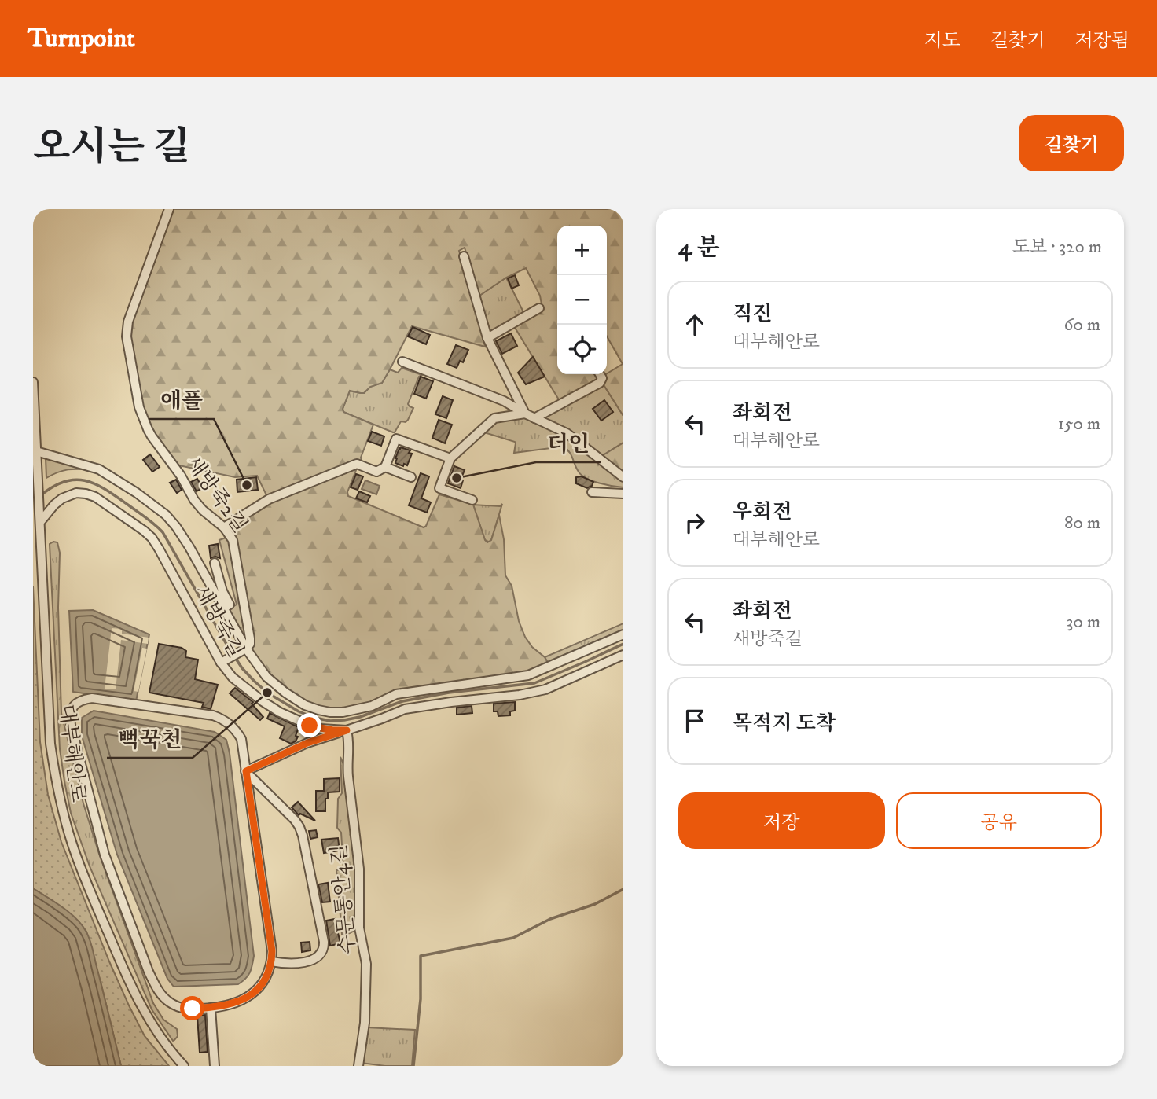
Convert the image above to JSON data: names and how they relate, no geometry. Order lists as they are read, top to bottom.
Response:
{
  "streets": {
    "street": [
      "새방죽2길",
      "새방죽길",
      "대부해안로",
      "수문통안4길"
    ]
  },
  "crossings": [
    ["새방죽2길", "새방죽길"],
    ["새방죽길", "대부해안로"],
    ["새방죽길", "수문통안4길"]
  ],
  "places": ["더인", "애플", "뻑꾹천"],
  "page": {
    "header": "Turnpoint",
    "nav": ["지도", "길찾기", "저장됨"],
    "title": "오시는 길",
    "buttons": [
      "길찾기",
      ["저장", "공유"]
    ],
    "heading": ["4 분", "도보 · 320 m"],
    "map_buttons": ["+", "−"],
    "list": [
      ["직진", "대부해안로", "60 m"],
      ["좌회전", "대부해안로", "150 m"],
      ["우회전", "대부해안로", "80 m"],
      ["좌회전", "새방죽길", "30 m"],
      "목적지 도착"
    ]
  }
}
